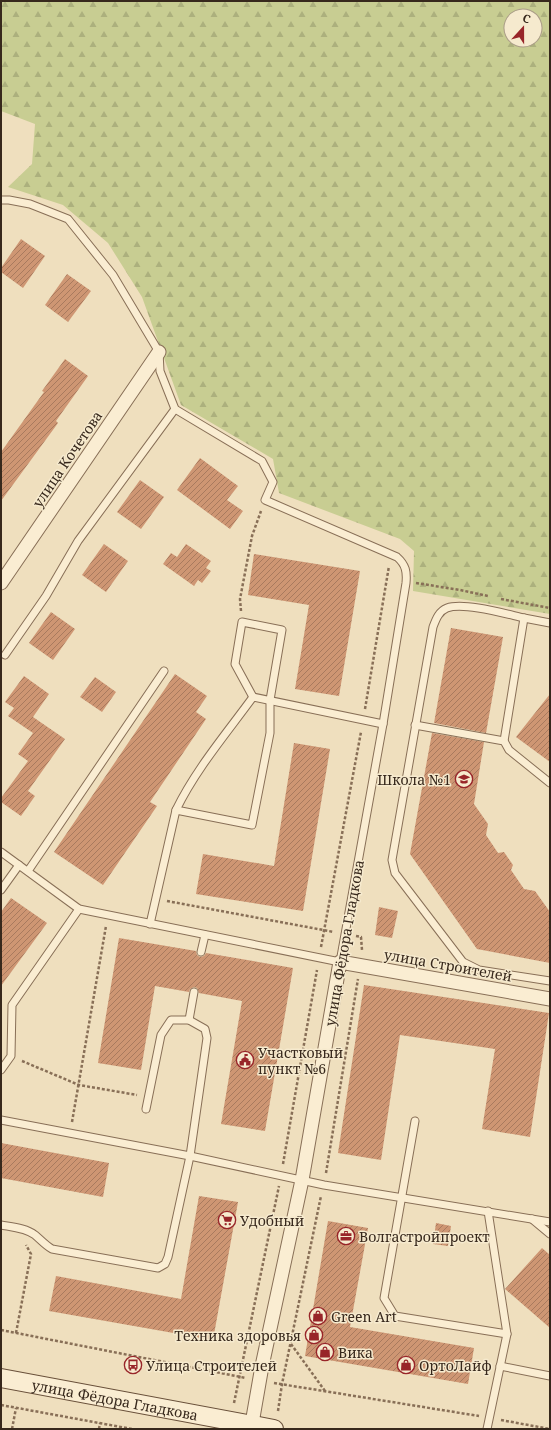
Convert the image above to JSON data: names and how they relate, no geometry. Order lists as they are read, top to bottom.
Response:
{
  "streets": {
    "street": ["улица Кочетова", "улица Фёдора Гладкова", "улица Строителей"]
  },
  "crossings": [
    ["улица Фёдора Гладкова", "улица Строителей"]
  ],
  "places": {
    "school or university": ["Школа №1"],
    "public building": ["Участковый пункт №6"],
    "supermarket": ["Удобный"],
    "office": ["Волгастройпроект"],
    "shop": [
      "Green Art",
      "Техника здоровья",
      "Вика",
      "ОртоЛайф"
    ],
    "bus stop": ["Улица Строителей"]
  },
  "north": "top"
}
